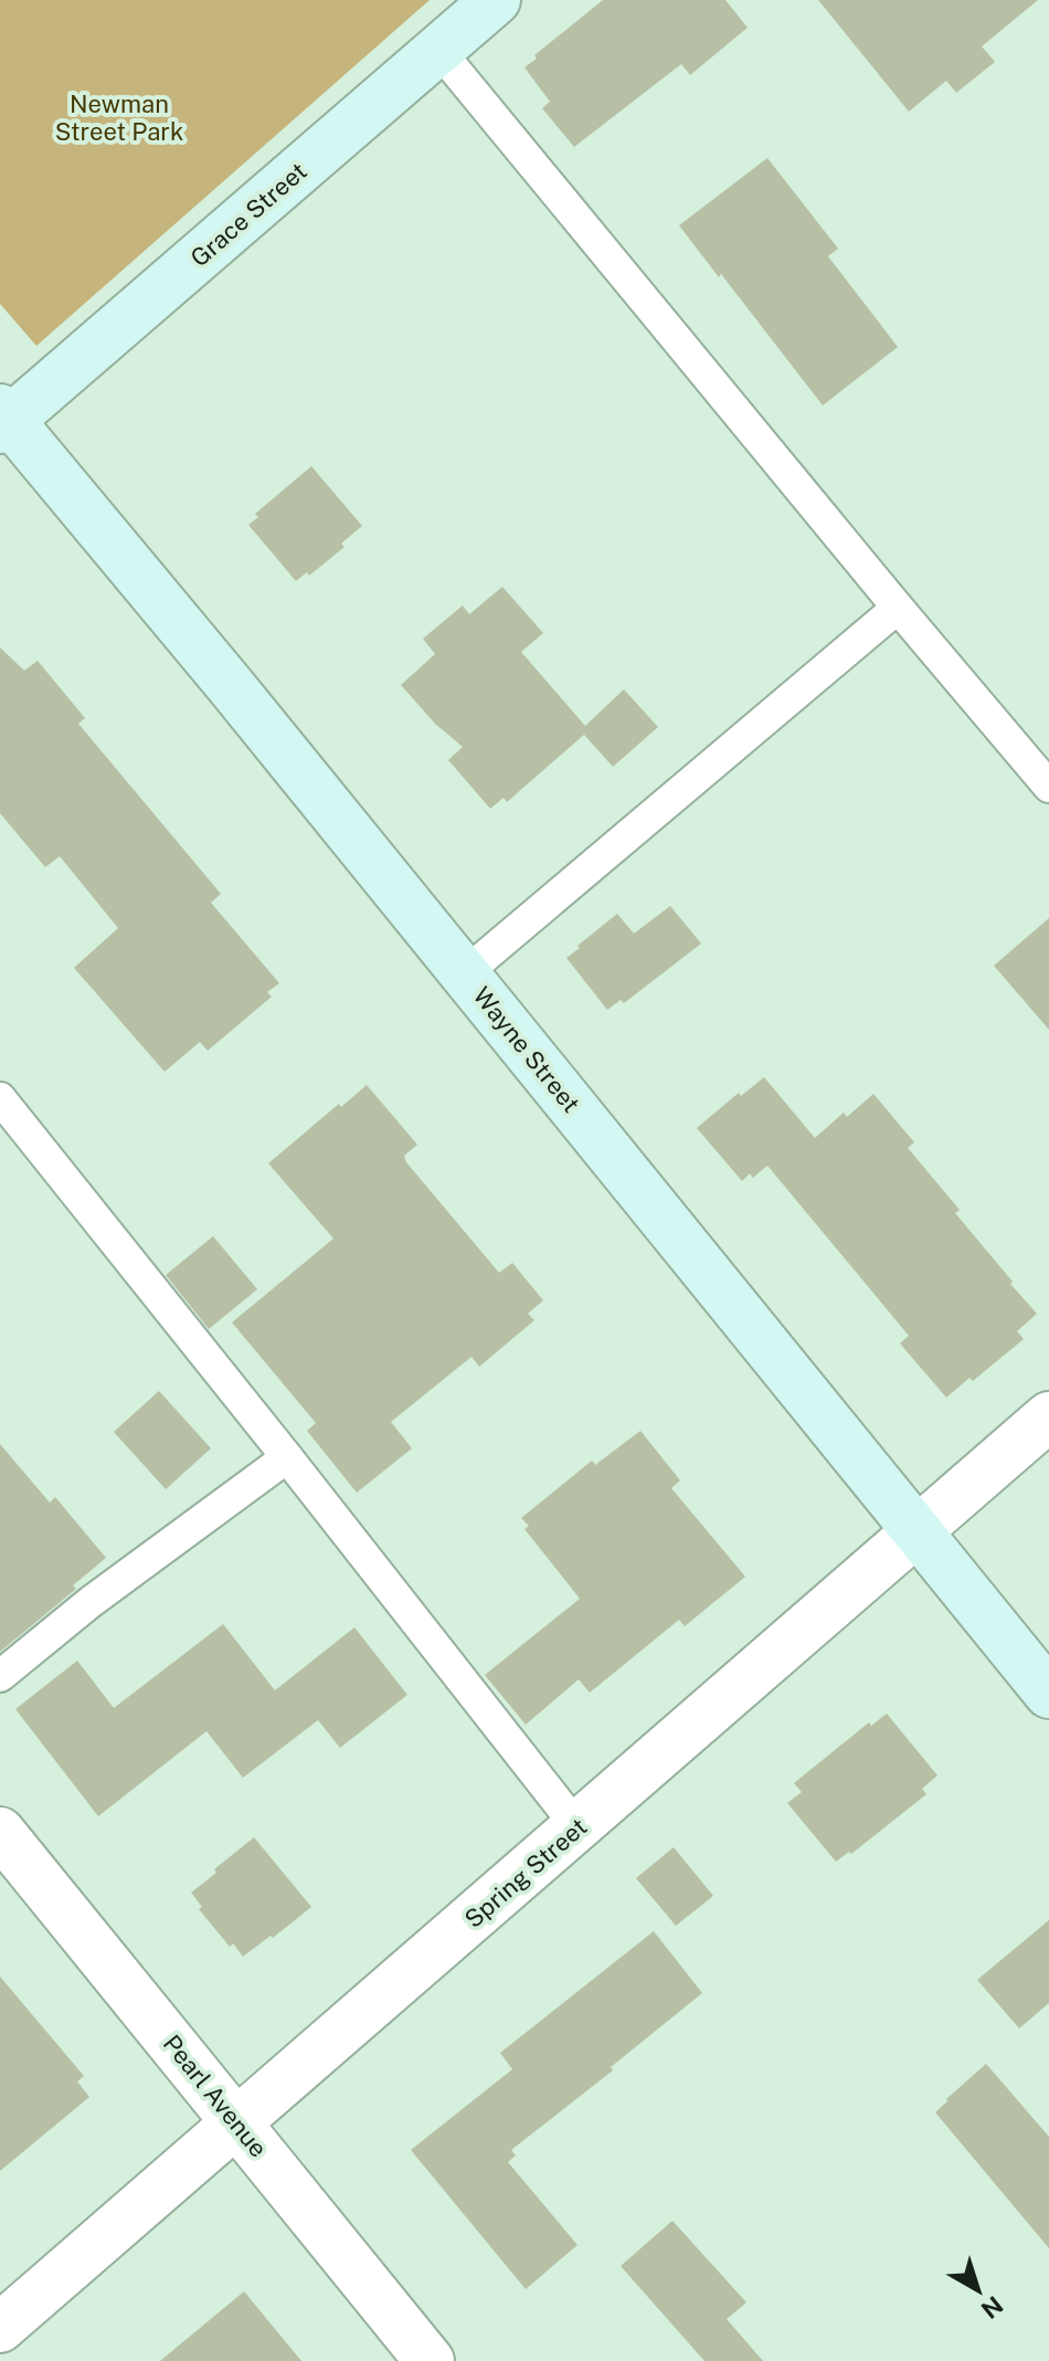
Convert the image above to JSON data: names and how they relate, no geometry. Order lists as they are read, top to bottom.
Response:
{
  "streets": {
    "main road": ["Grace Street", "Wayne Street"],
    "street": ["Spring Street", "Pearl Avenue"]
  },
  "crossings": [
    ["Grace Street", "Wayne Street"],
    ["Wayne Street", "Spring Street"],
    ["Spring Street", "Pearl Avenue"]
  ],
  "parks": ["Newman Street Park"],
  "north": "bottom right"
}
